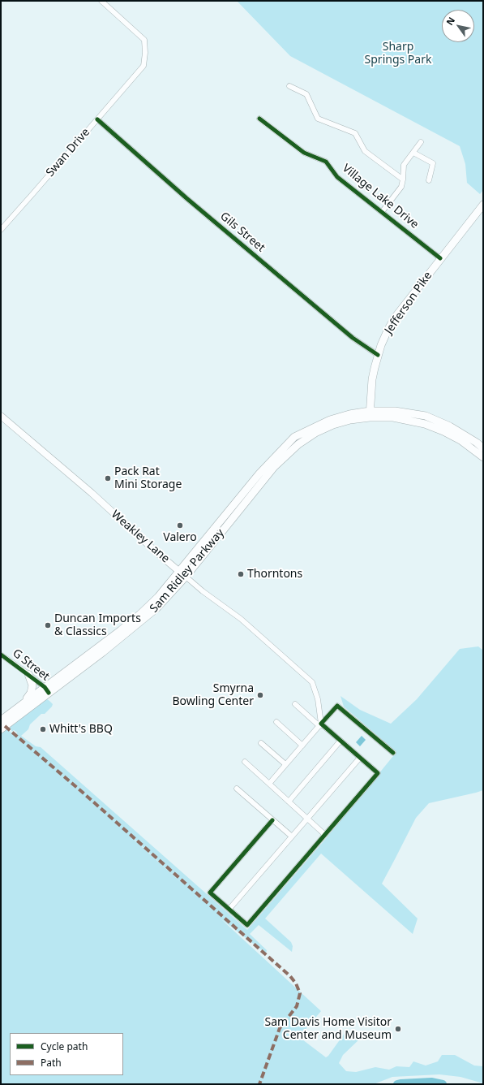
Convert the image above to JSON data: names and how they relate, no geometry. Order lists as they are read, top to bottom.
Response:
{
  "streets": {
    "main road": ["Jefferson Pike", "Weakley Lane", "Sam Ridley Parkway"],
    "street": [
      "Swan Drive",
      "Village Lake Drive",
      "Gils Street",
      "G Street"
    ]
  },
  "crossings": [
    ["Swan Drive", "Gils Street"],
    ["Village Lake Drive", "Jefferson Pike"],
    ["Gils Street", "Jefferson Pike"],
    ["Jefferson Pike", "Sam Ridley Parkway"],
    ["Weakley Lane", "Sam Ridley Parkway"],
    ["Sam Ridley Parkway", "G Street"]
  ],
  "parks": ["Sharp Springs Park"],
  "places": [
    "Pack Rat Mini Storage",
    "Valero",
    "Thorntons",
    "Duncan Imports & Classics",
    "Smyrna Bowling Center",
    "Whitt's BBQ",
    "Sam Davis Home Visitor Center and Museum"
  ],
  "legend": ["Cycle path", "Path"],
  "north": "top left"
}
